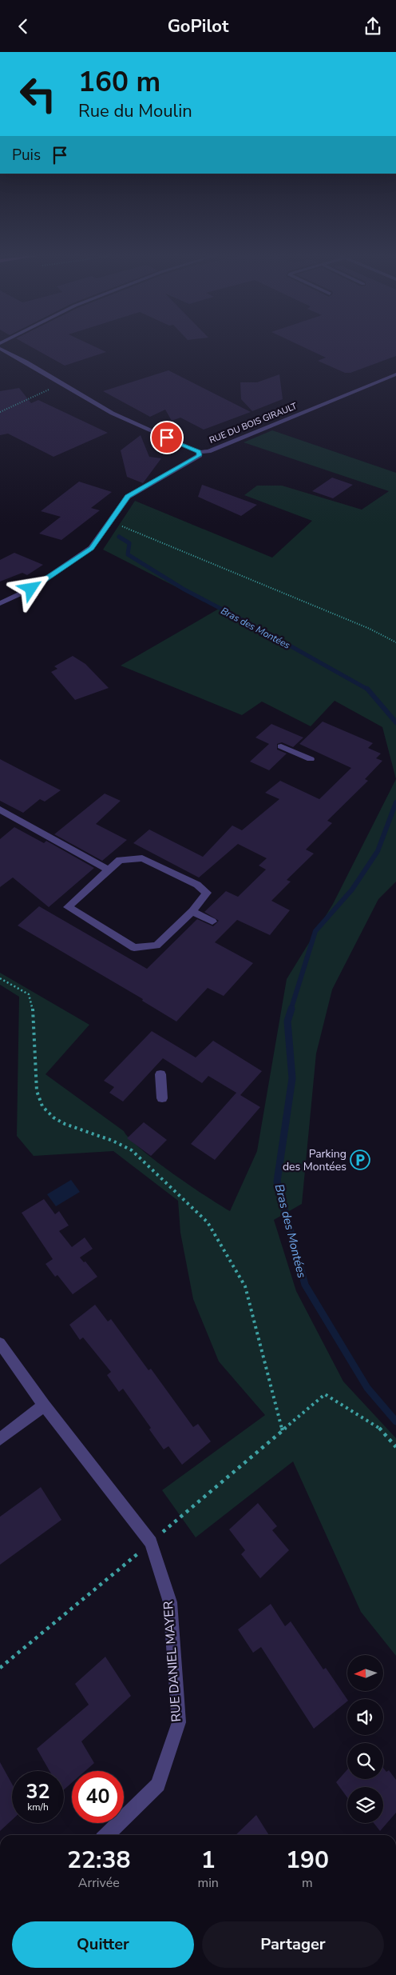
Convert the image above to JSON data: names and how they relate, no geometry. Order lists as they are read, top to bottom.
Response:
{
  "streets": {
    "street": ["RUE DU BOIS GIRAULT", "RUE DANIEL MAYER"]
  },
  "water": ["Bras des Montées"],
  "places": {
    "parking": ["Parking des Montées"]
  },
  "north": "left",
  "page": {
    "header": "GoPilot",
    "turn": ["160 m", "Rue du Moulin"],
    "then": "Puis",
    "speed": "32 km/h",
    "limit": "40",
    "eta": [
      "22:38",
      "Arrivée",
      "1",
      "min",
      "190",
      "m"
    ],
    "buttons": ["Quitter", "Partager"]
  }
}
